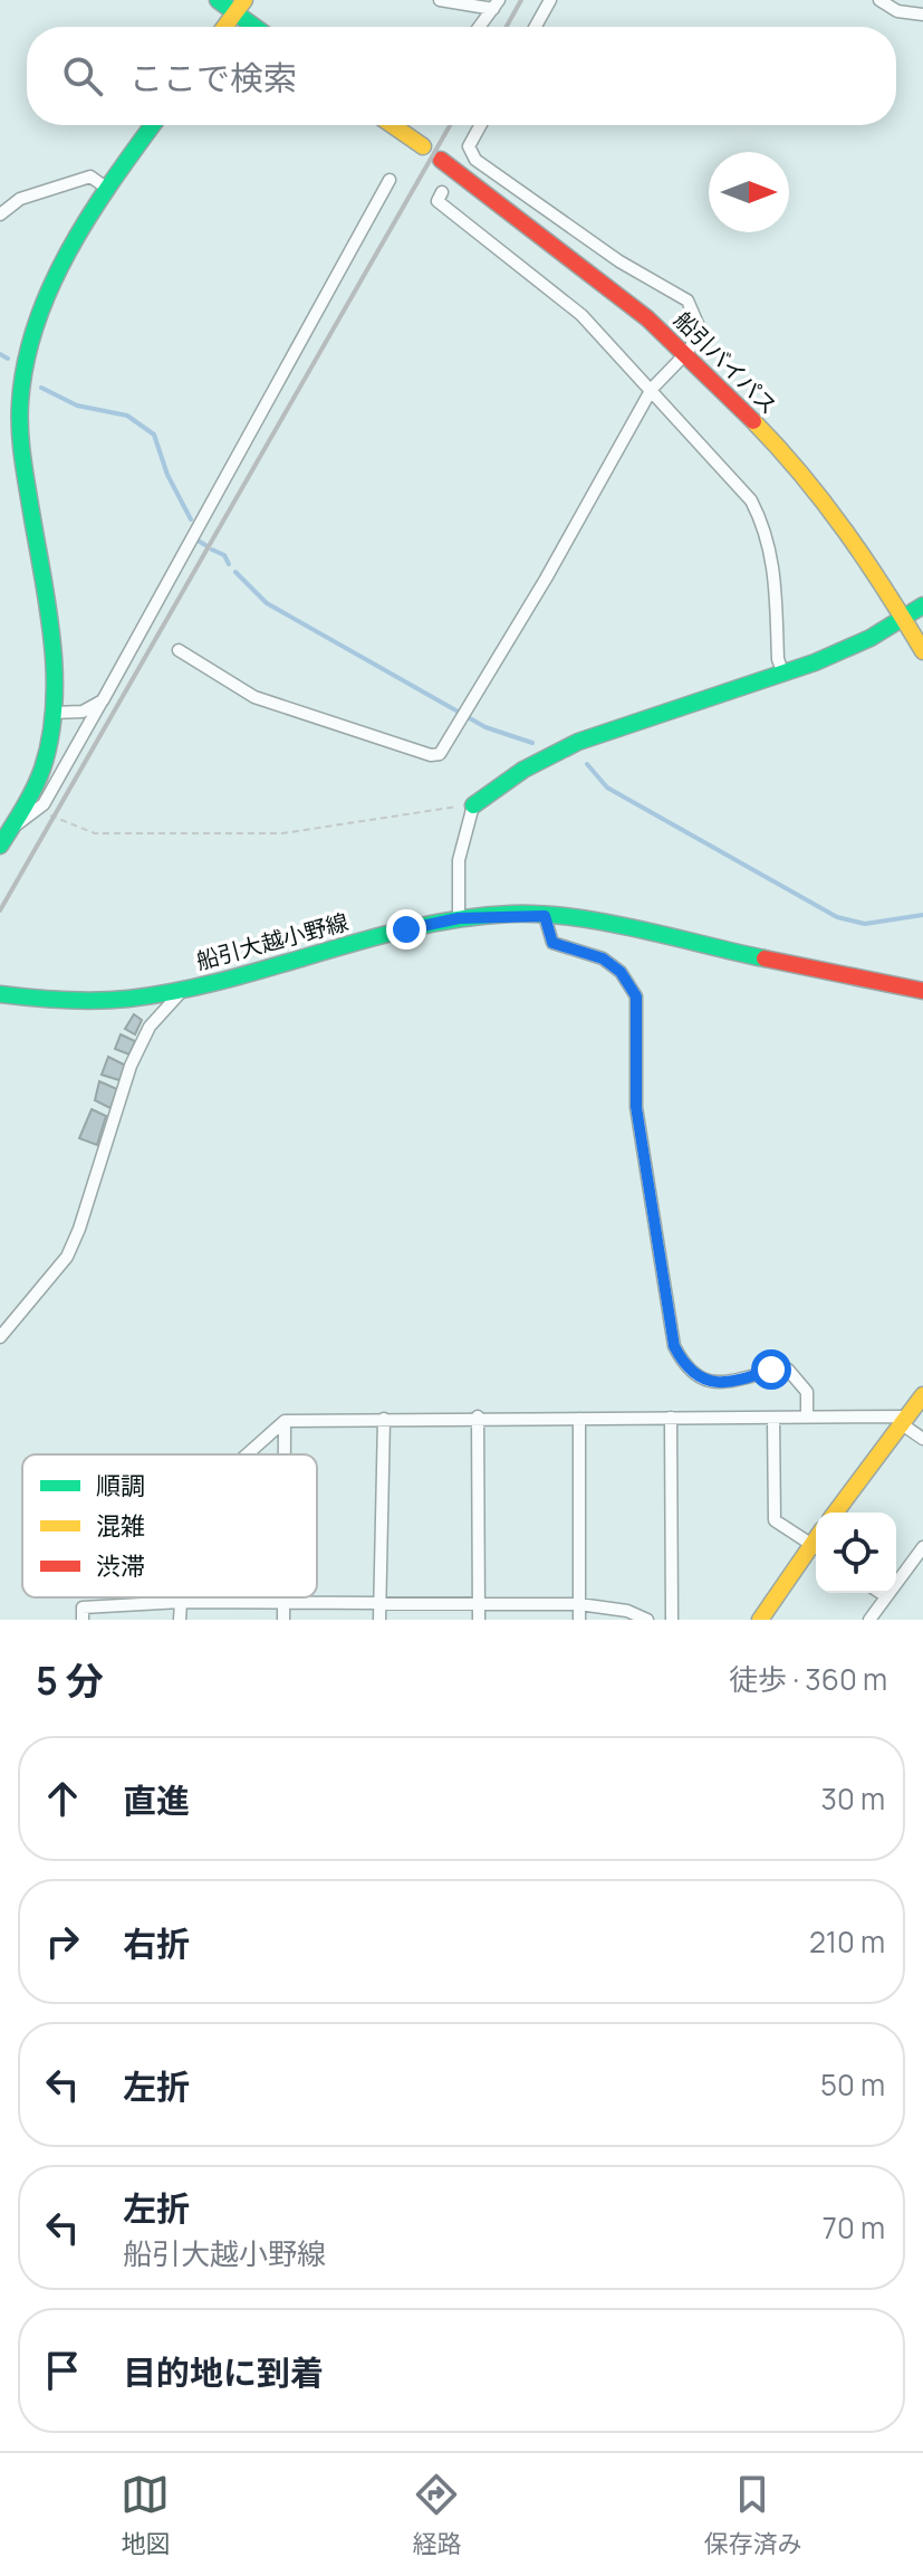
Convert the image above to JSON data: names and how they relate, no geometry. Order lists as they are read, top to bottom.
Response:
{
  "streets": {
    "main road": ["船引バイパス", "船引大越小野線"]
  },
  "legend": ["順調", "混雑", "渋滞"],
  "north": "right",
  "page": {
    "search": "ここで検索",
    "heading": ["5 分", "徒歩 · 360 m"],
    "list": [
      ["直進", "30 m"],
      ["右折", "210 m"],
      ["左折", "50 m"],
      ["左折", "船引大越小野線", "70 m"],
      "目的地に到着"
    ],
    "nav": ["地図", "経路", "保存済み"]
  }
}
